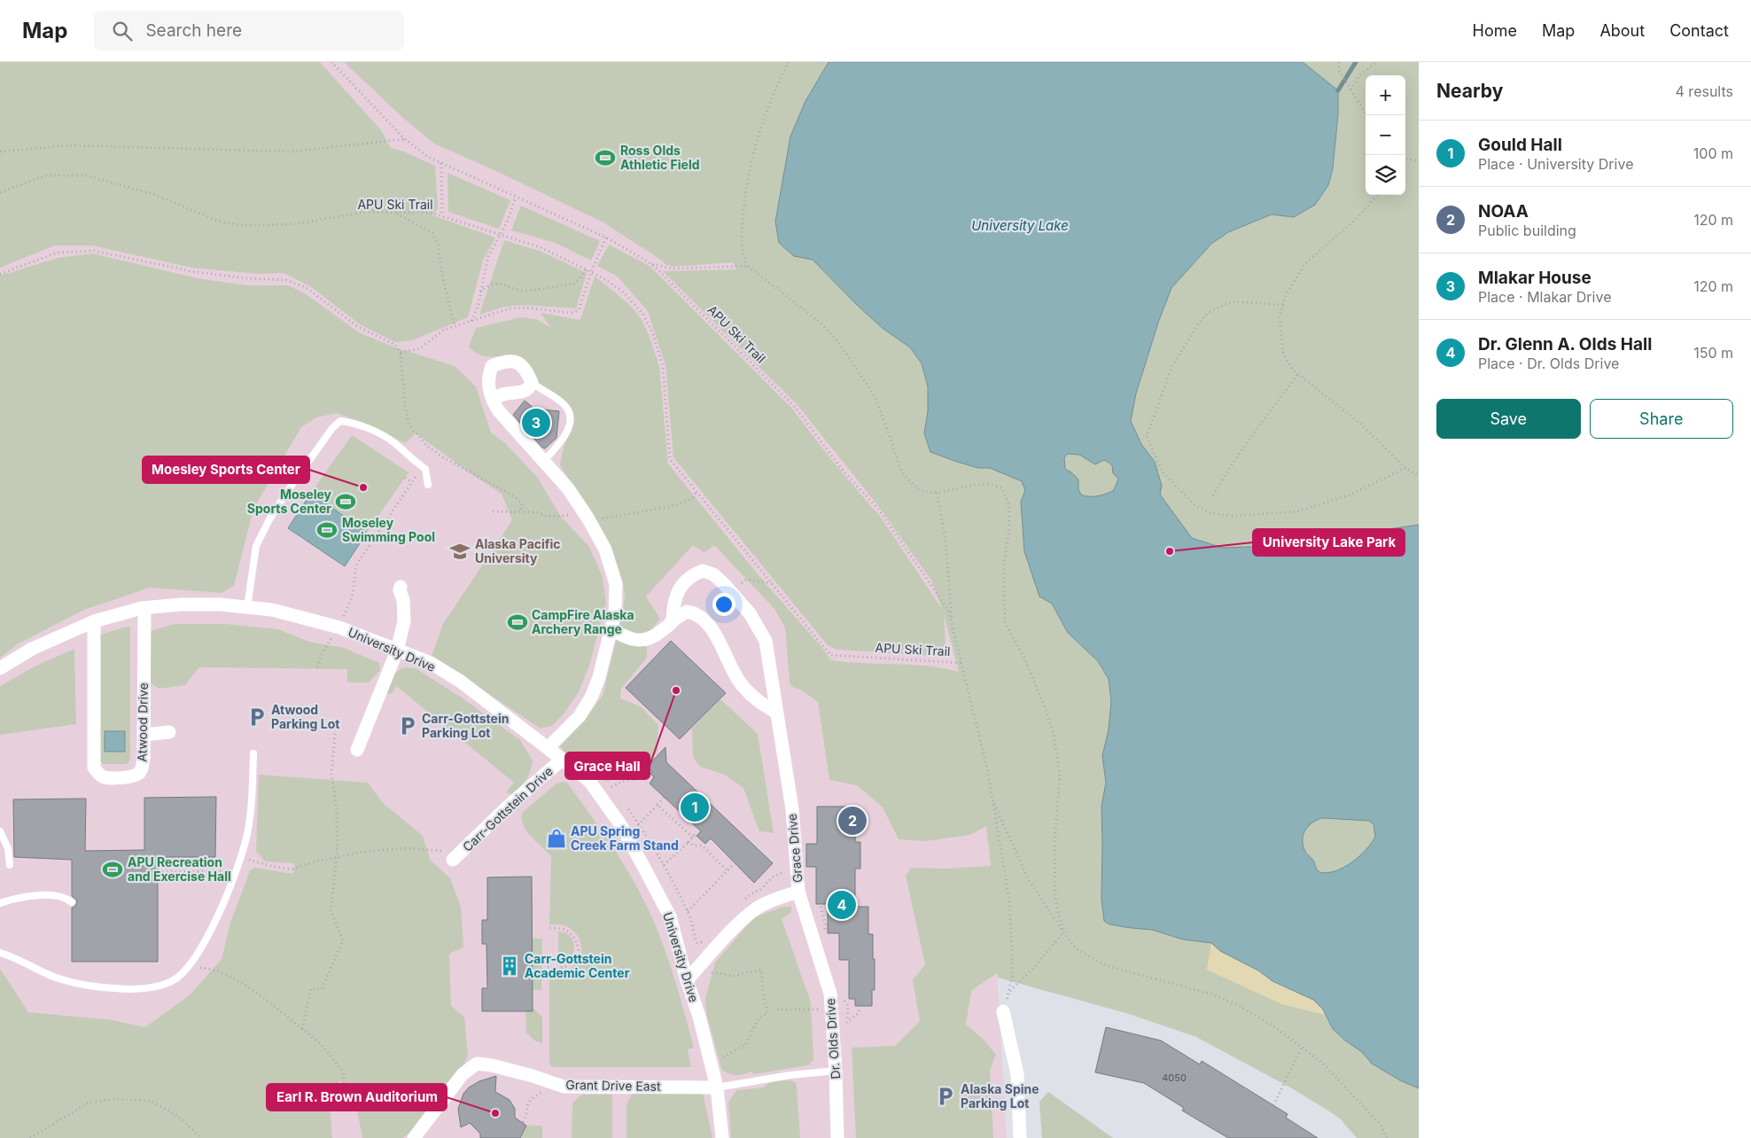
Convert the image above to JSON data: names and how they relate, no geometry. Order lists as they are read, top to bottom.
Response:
{
  "streets": {
    "street": [
      "University Drive",
      "Atwood Drive",
      "Carr-Gottstein Drive",
      "Grace Drive",
      "Dr. Olds Drive",
      "Grant Drive East"
    ],
    "path": ["APU Ski Trail"]
  },
  "crossings": [
    ["University Drive", "Atwood Drive"],
    ["University Drive", "Carr-Gottstein Drive"],
    ["University Drive", "Grace Drive"],
    ["University Drive", "Grant Drive East"],
    ["Grace Drive", "Dr. Olds Drive"]
  ],
  "water": ["University Lake"],
  "places": {
    "sports": [
      "Ross Olds Athletic Field",
      "Moseley Sports Center",
      "Moseley Swimming Pool",
      "CampFire Alaska Archery Range",
      "APU Recreation and Exercise Hall"
    ],
    "other": [
      "Moesley Sports Center",
      "University Lake Park",
      "Grace Hall",
      "Earl R. Brown Auditorium"
    ],
    "school or university": ["Alaska Pacific University"],
    "parking": ["Atwood Parking Lot", "Carr-Gottstein Parking Lot", "Alaska Spine Parking Lot"],
    "shop": ["APU Spring Creek Farm Stand"],
    "building": ["Carr-Gottstein Academic Center"]
  },
  "house_numbers": ["4050"],
  "page": {
    "header": "Map",
    "search": "Search here",
    "nav": [
      "Home",
      "Map",
      "About",
      "Contact"
    ],
    "heading": ["Nearby", "4 results"],
    "map_buttons": ["+", "−"],
    "list": [
      {
        "mark": "1",
        "name": "Gould Hall",
        "note": "Place · University Drive",
        "value": "100 m"
      },
      {
        "mark": "2",
        "name": "NOAA",
        "note": "Public building",
        "value": "120 m"
      },
      {
        "mark": "3",
        "name": "Mlakar House",
        "note": "Place · Mlakar Drive",
        "value": "120 m"
      },
      {
        "mark": "4",
        "name": "Dr. Glenn A. Olds Hall",
        "note": "Place · Dr. Olds Drive",
        "value": "150 m"
      }
    ],
    "buttons": ["Save", "Share"],
    "pins": [
      "3",
      "1",
      "2",
      "4"
    ]
  }
}
